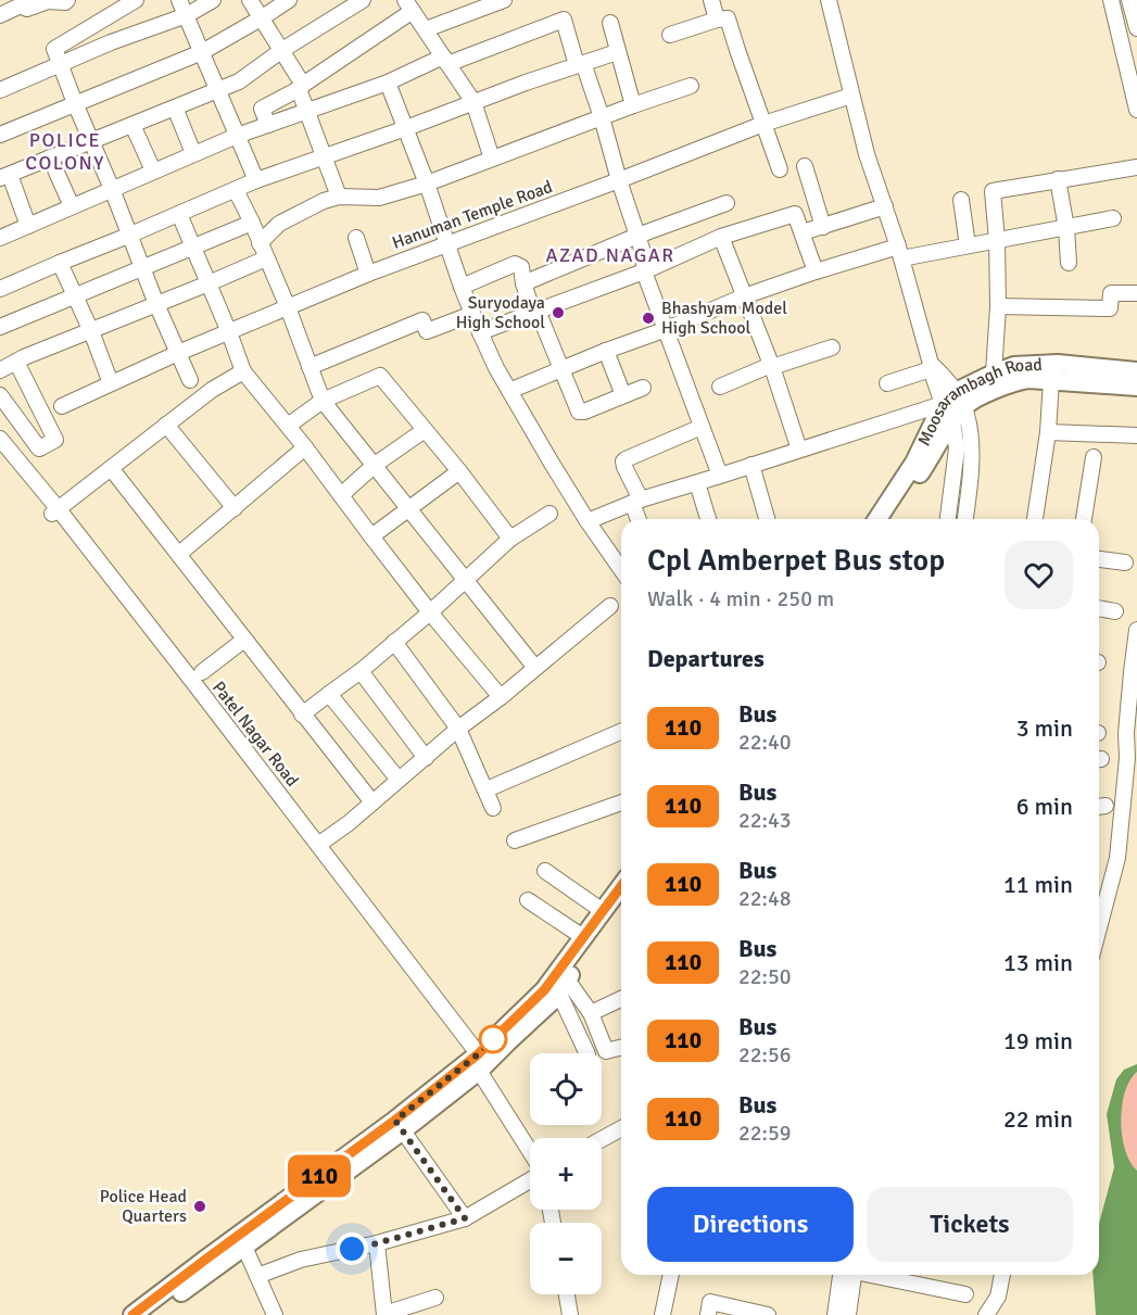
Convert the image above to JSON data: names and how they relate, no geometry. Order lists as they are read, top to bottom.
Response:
{
  "streets": {
    "main road": ["Moosarambagh Road"],
    "street": ["Hanuman Temple Road", "Patel Nagar Road"]
  },
  "districts": ["POLICE COLONY", "AZAD NAGAR"],
  "places": ["Suryodaya High School", "Bhashyam Model High School", "Police Head Quarters"],
  "lines": ["bus line 110"],
  "page": {
    "on_map": "110",
    "heading": [
      ["Cpl Amberpet Bus stop", "Walk · 4 min · 250 m"],
      "Departures"
    ],
    "list": [
      {
        "mark": "110",
        "name": "Bus",
        "note": "22:40",
        "value": "3 min"
      },
      {
        "mark": "110",
        "name": "Bus",
        "note": "22:43",
        "value": "6 min"
      },
      {
        "mark": "110",
        "name": "Bus",
        "note": "22:48",
        "value": "11 min"
      },
      {
        "mark": "110",
        "name": "Bus",
        "note": "22:50",
        "value": "13 min"
      },
      {
        "mark": "110",
        "name": "Bus",
        "note": "22:56",
        "value": "19 min"
      },
      {
        "mark": "110",
        "name": "Bus",
        "note": "22:59",
        "value": "22 min"
      }
    ],
    "map_buttons": ["+", "−"],
    "buttons": ["Directions", "Tickets"]
  }
}
